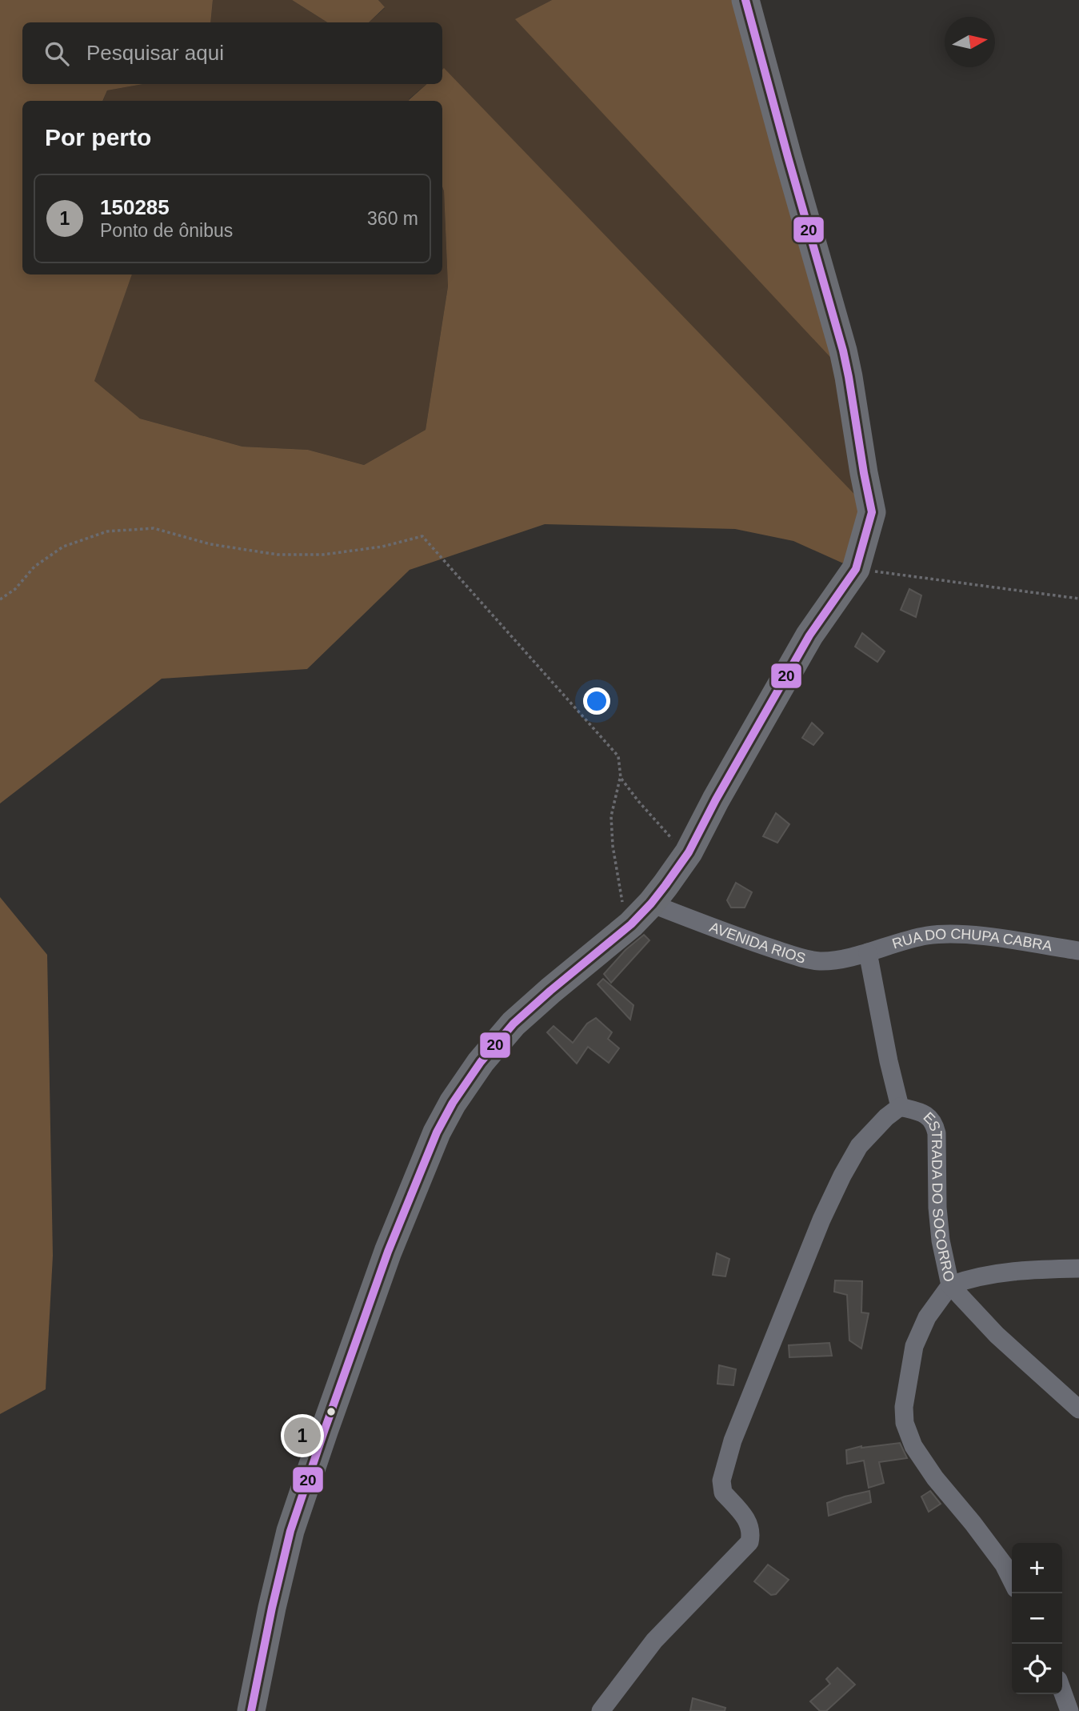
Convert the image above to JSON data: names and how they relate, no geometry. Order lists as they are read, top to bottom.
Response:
{
  "streets": {
    "street": ["AVENIDA RIOS", "RUA DO CHUPA CABRA", "ESTRADA DO SOCORRO"]
  },
  "crossings": [
    ["AVENIDA RIOS", "RUA DO CHUPA CABRA"],
    ["AVENIDA RIOS", "ESTRADA DO SOCORRO"],
    ["RUA DO CHUPA CABRA", "ESTRADA DO SOCORRO"]
  ],
  "lines": ["transit line 20"],
  "north": "right",
  "page": {
    "search": "Pesquisar aqui",
    "heading": "Por perto",
    "list": [
      {
        "mark": "1",
        "name": "150285",
        "note": "Ponto de ônibus",
        "value": "360 m"
      }
    ],
    "pins": "1",
    "map_buttons": ["+", "−"]
  }
}
